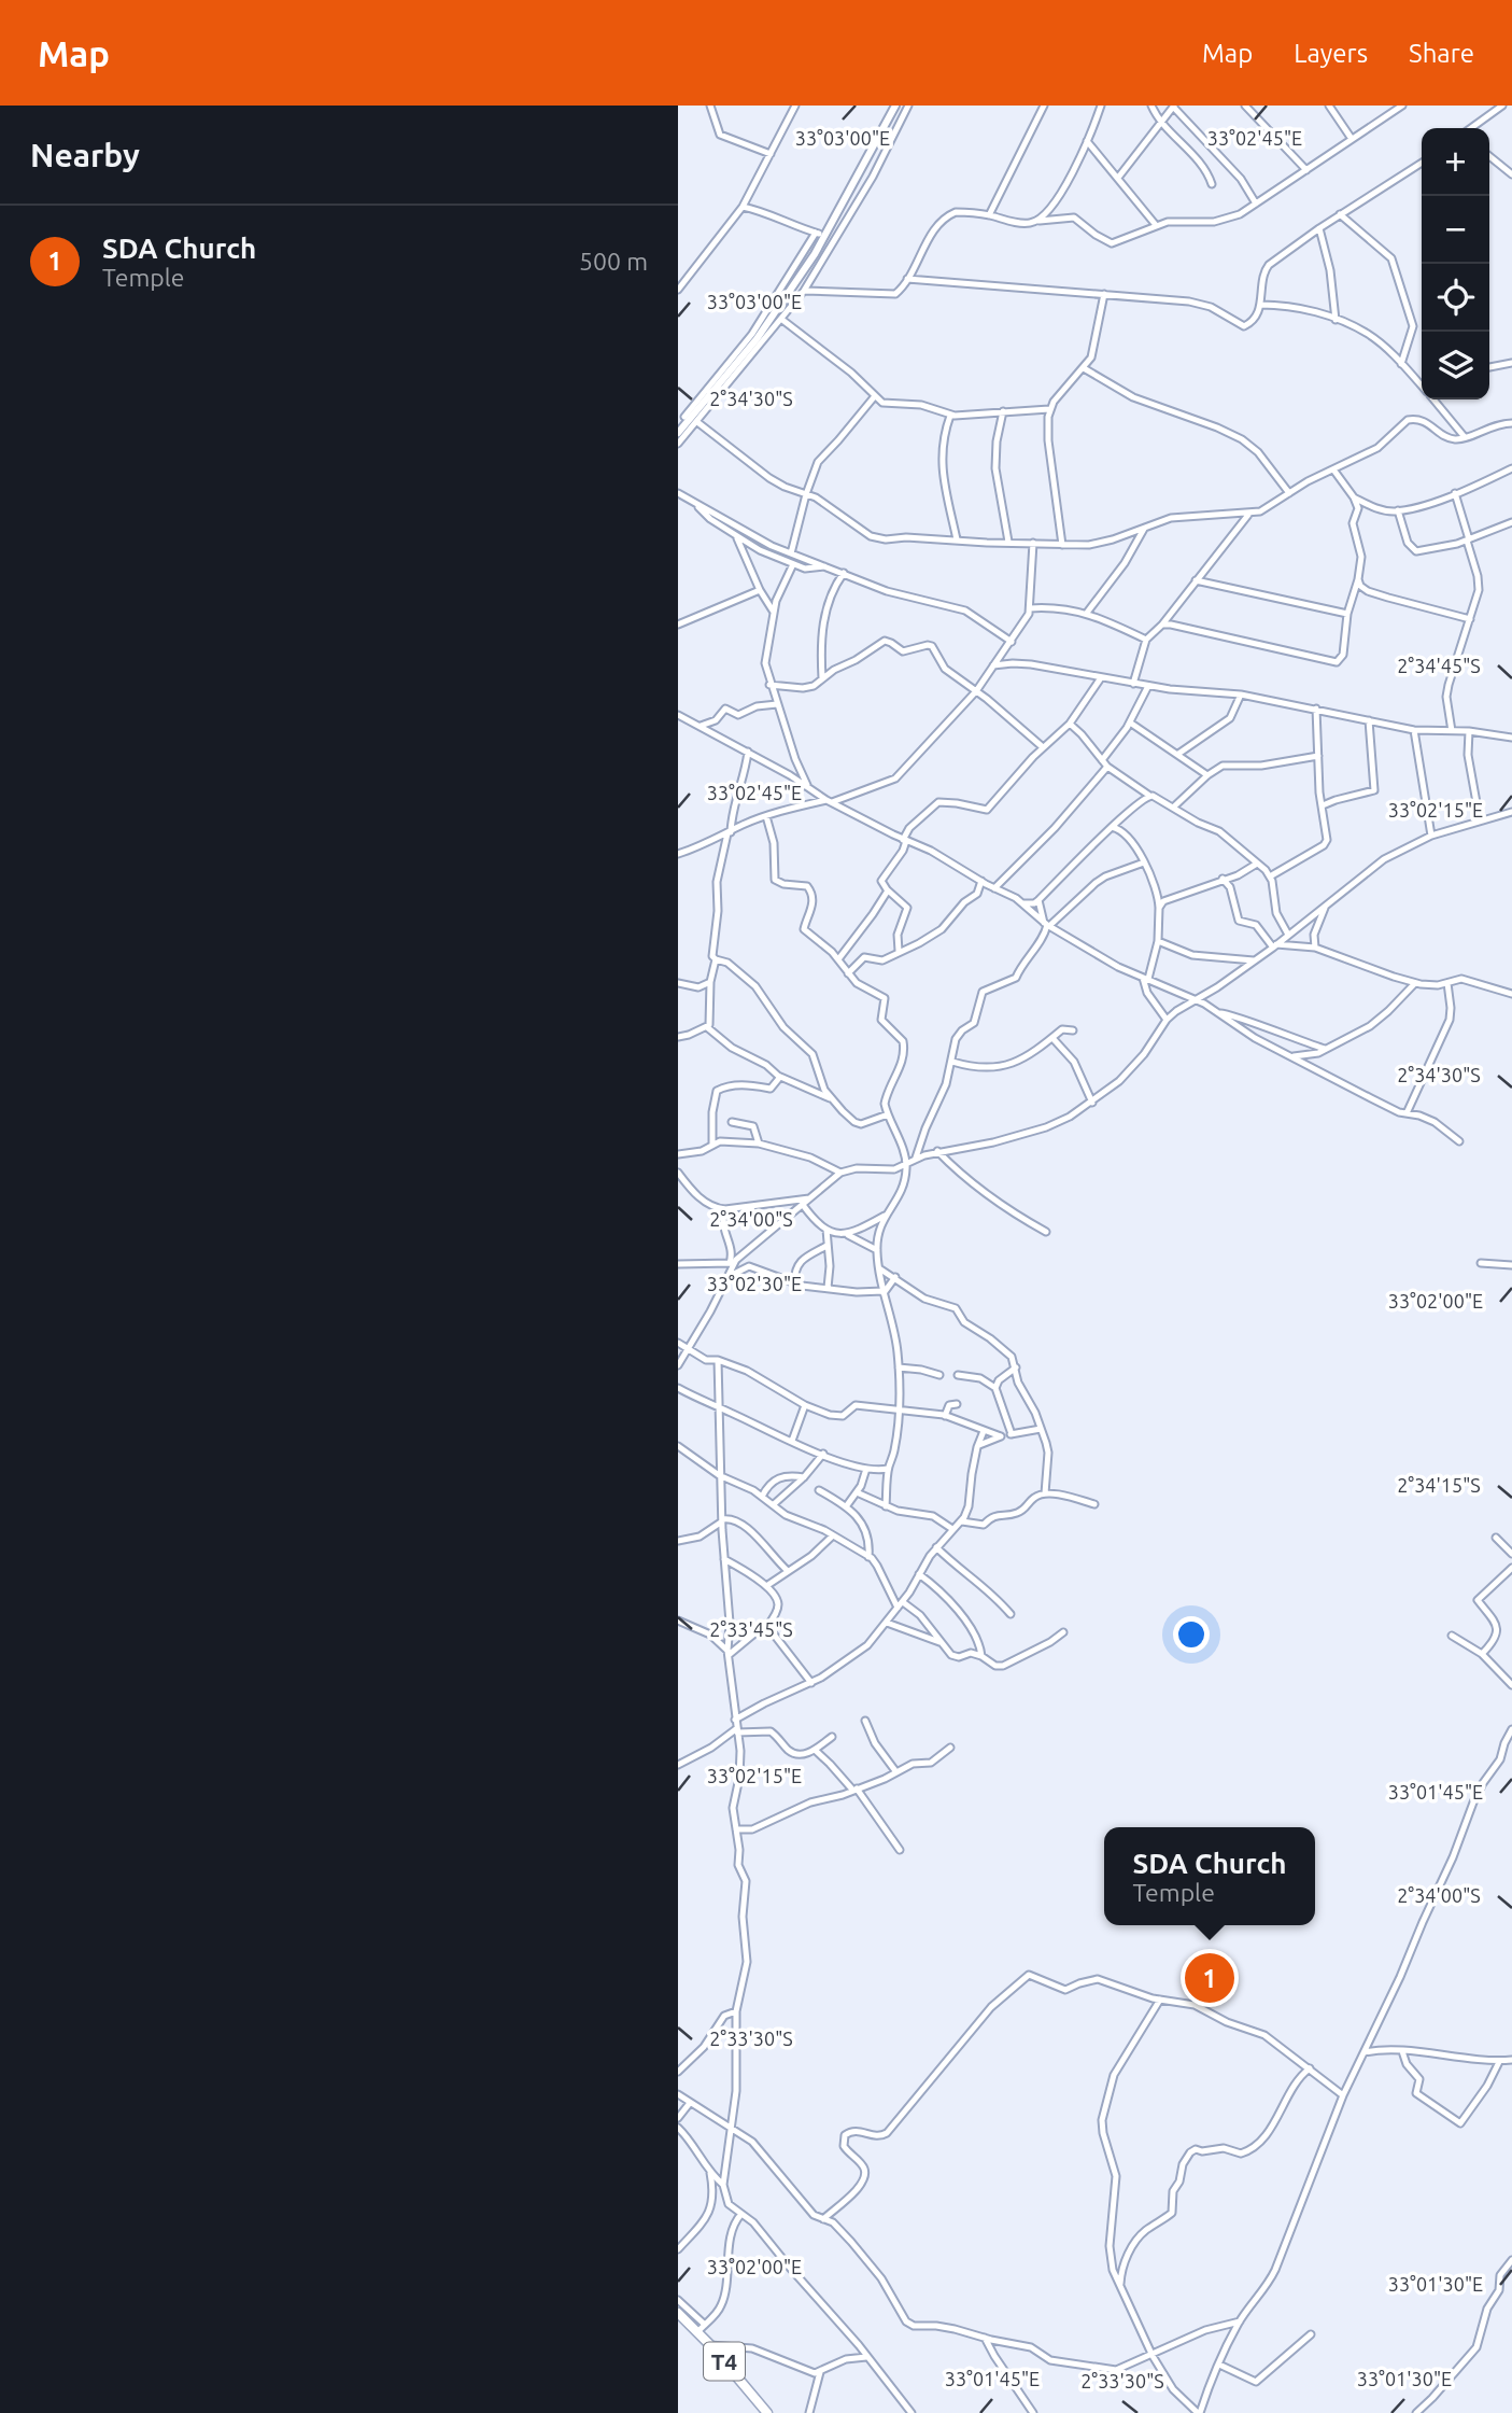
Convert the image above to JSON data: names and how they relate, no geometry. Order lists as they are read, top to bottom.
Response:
{
  "streets": {
    "highway": ["T4"]
  },
  "page": {
    "header": "Map",
    "nav": ["Map", "Layers", "Share"],
    "heading": "Nearby",
    "map_buttons": ["+", "−"],
    "list": [
      {
        "mark": "1",
        "name": "SDA Church",
        "note": "Temple",
        "value": "500 m"
      }
    ],
    "popup": ["SDA Church", "Temple"],
    "pins": "1"
  },
  "coordinates": [
    "33°03'00\"E",
    "33°02'45\"E",
    "2°34'30\"S",
    "2°34'45\"S",
    "33°02'15\"E",
    "2°34'00\"S",
    "33°02'30\"E",
    "33°02'00\"E",
    "2°34'15\"S",
    "2°33'45\"S",
    "33°01'45\"E",
    "2°33'30\"S",
    "33°01'30\"E"
  ]
}
